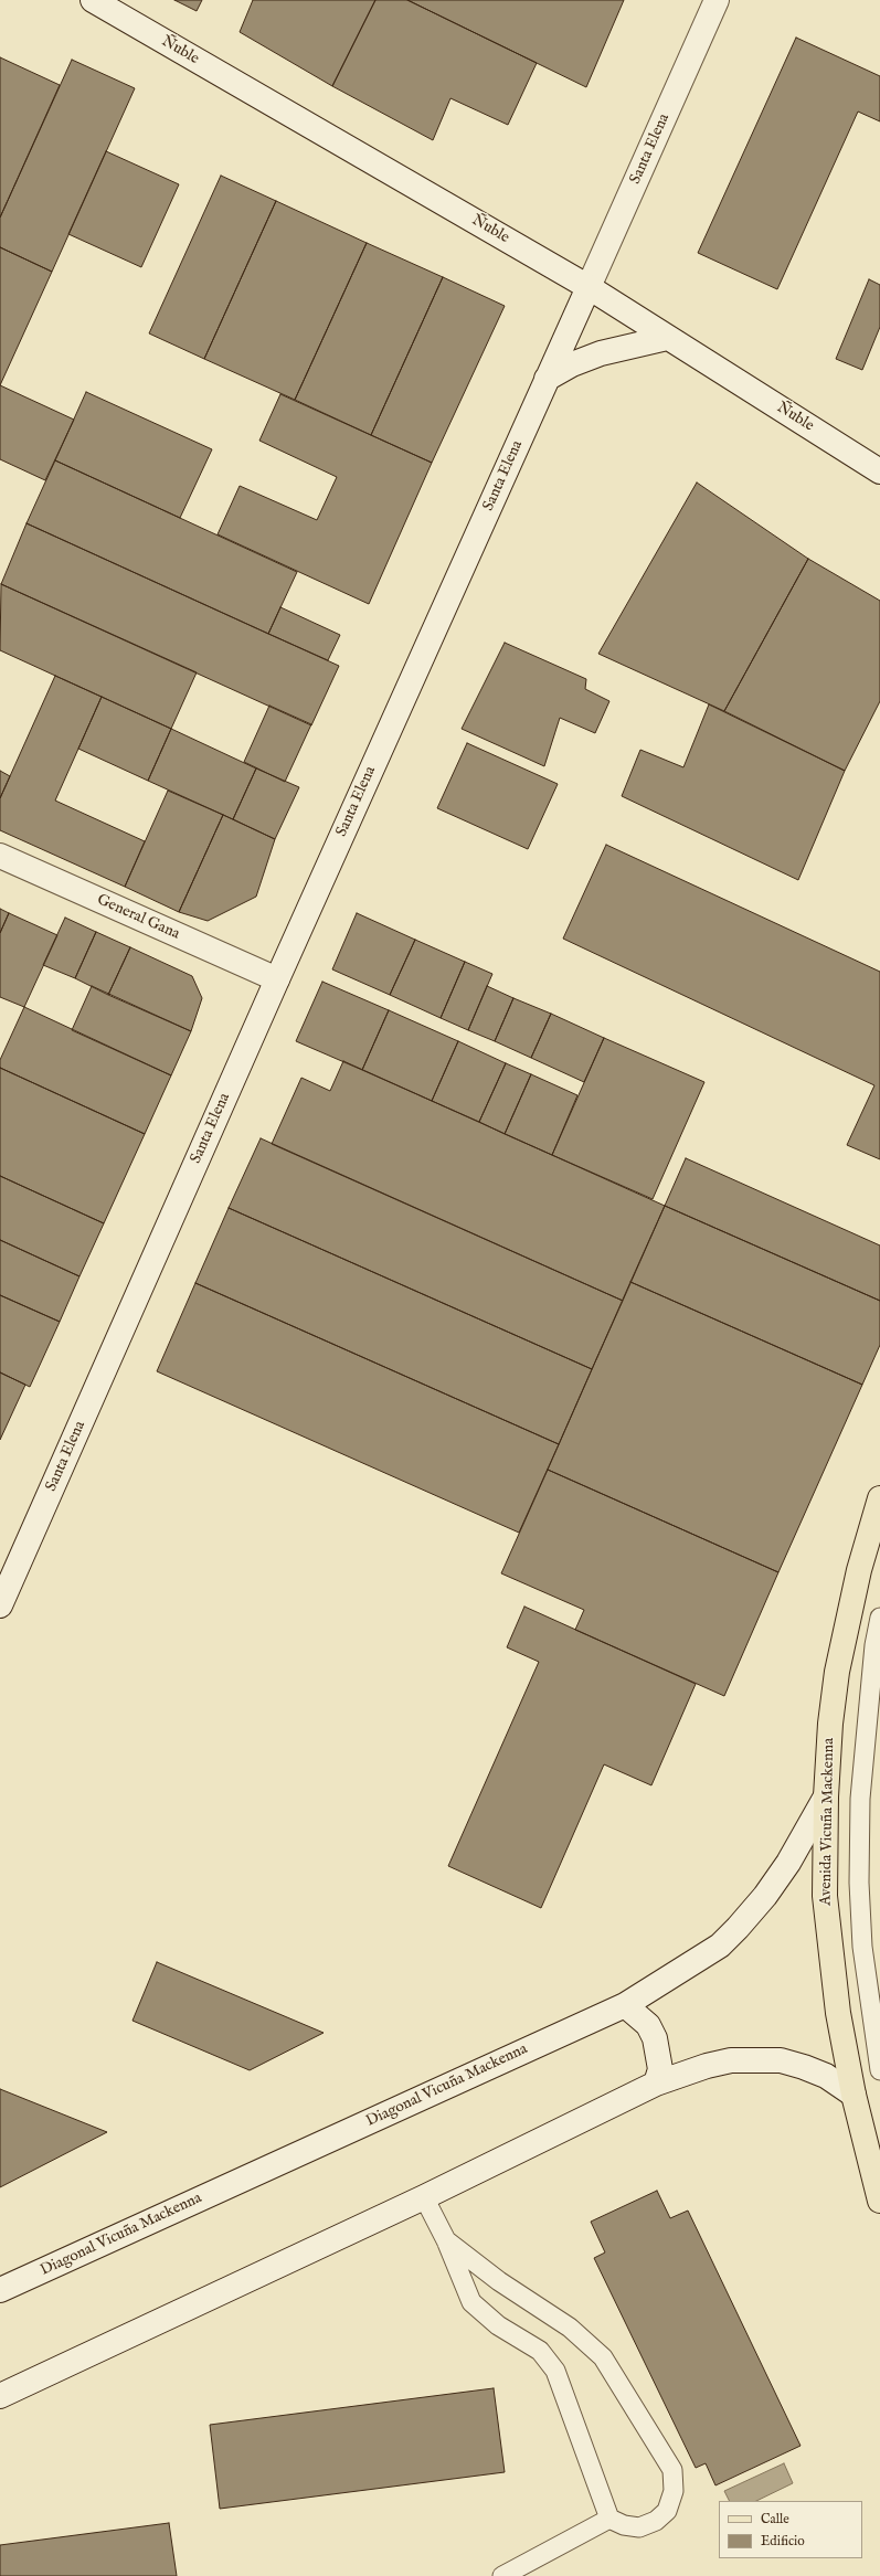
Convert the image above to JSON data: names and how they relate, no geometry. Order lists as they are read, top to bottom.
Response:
{
  "streets": {
    "main road": [
      "Ñuble",
      "Santa Elena",
      "General Gana",
      "Avenida Vicuña Mackenna",
      "Diagonal Vicuña Mackenna"
    ]
  },
  "crossings": [
    ["Ñuble", "Santa Elena"],
    ["Santa Elena", "General Gana"],
    ["Avenida Vicuña Mackenna", "Diagonal Vicuña Mackenna"]
  ],
  "legend": ["Calle", "Edificio"]
}
